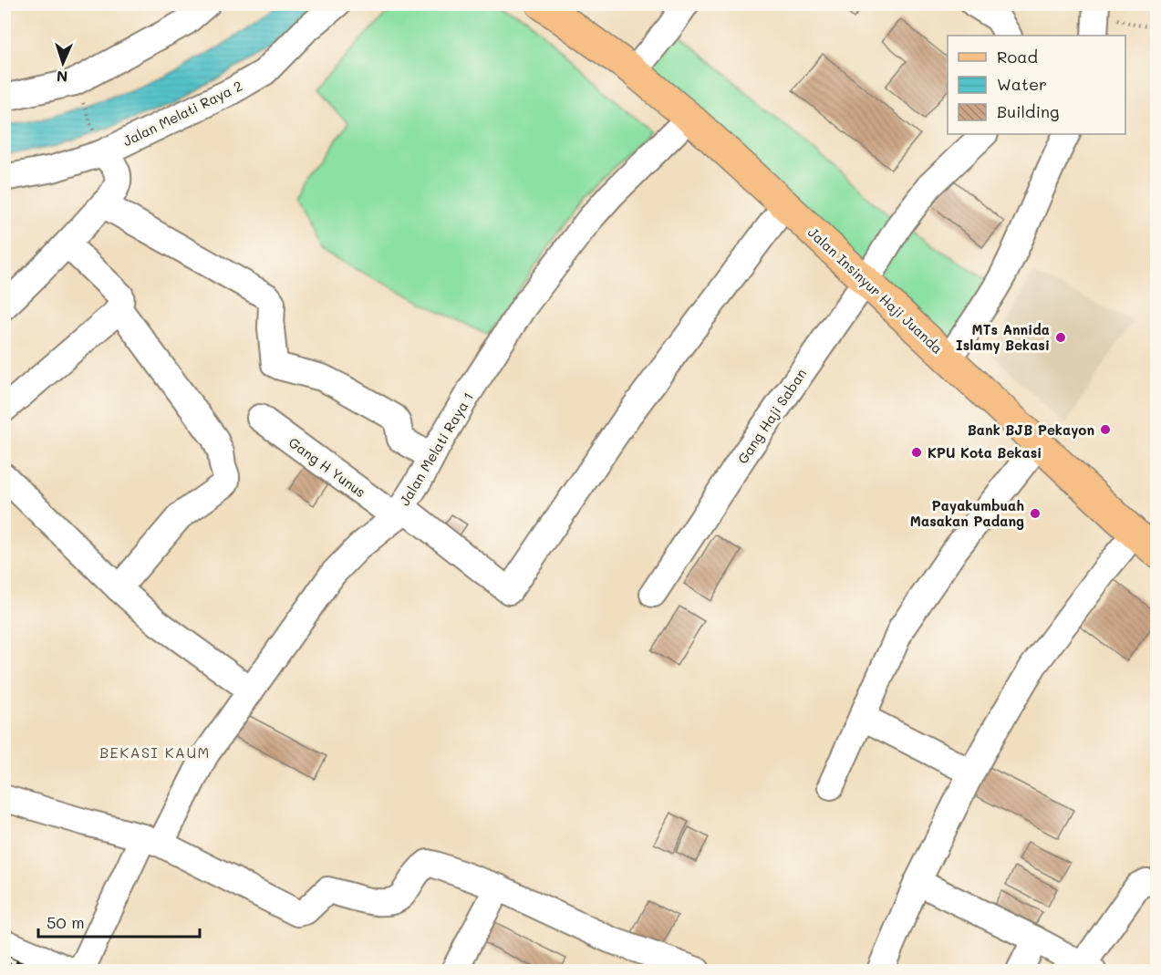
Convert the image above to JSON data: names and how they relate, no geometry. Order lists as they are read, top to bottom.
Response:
{
  "streets": {
    "main road": ["Jalan Insinyur Haji Juanda"],
    "street": [
      "Jalan Melati Raya 2",
      "Gang Haji Saban",
      "Jalan Melati Raya 1",
      "Gang H Yunus"
    ]
  },
  "crossings": [
    ["Jalan Insinyur Haji Juanda", "Gang Haji Saban"],
    ["Jalan Insinyur Haji Juanda", "Jalan Melati Raya 1"],
    ["Jalan Insinyur Haji Juanda", "Gang H Yunus"],
    ["Jalan Melati Raya 1", "Gang H Yunus"]
  ],
  "districts": ["BEKASI KAUM"],
  "places": [
    "MTs Annida Islamy Bekasi",
    "Bank BJB Pekayon",
    "KPU Kota Bekasi",
    "Payakumbuah Masakan Padang"
  ],
  "legend": ["Road", "Water", "Building"],
  "scale_bar": "50 m",
  "north": "bottom"
}
